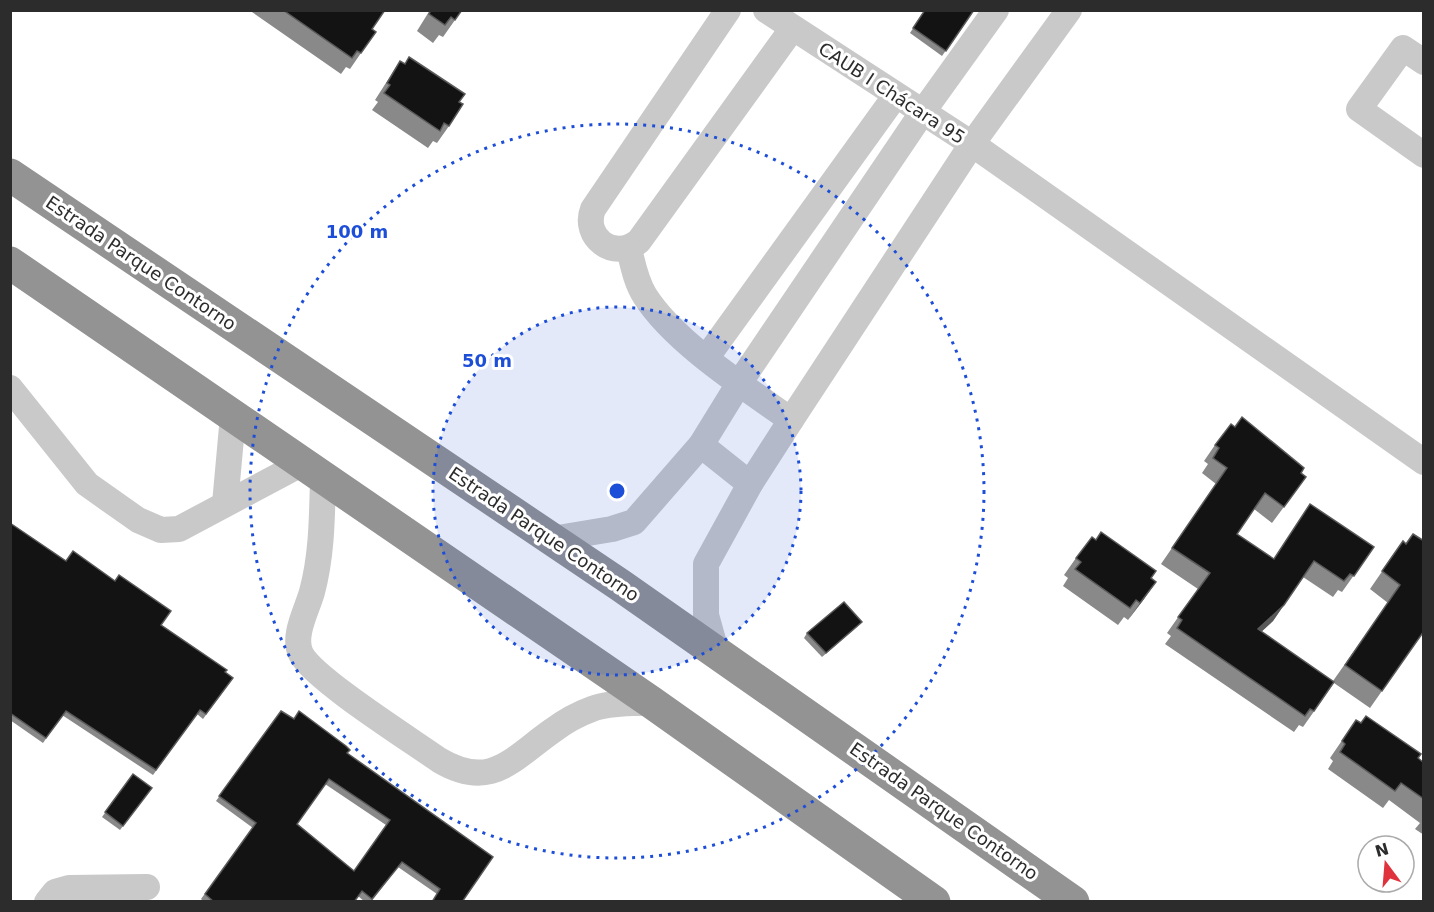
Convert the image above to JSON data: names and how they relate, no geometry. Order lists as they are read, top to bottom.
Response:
{
  "streets": {
    "highway": ["Estrada Parque Contorno"],
    "street": ["CAUB I Chácara 95"]
  },
  "north": "top",
  "rings": ["100 m", "50 m"]
}
